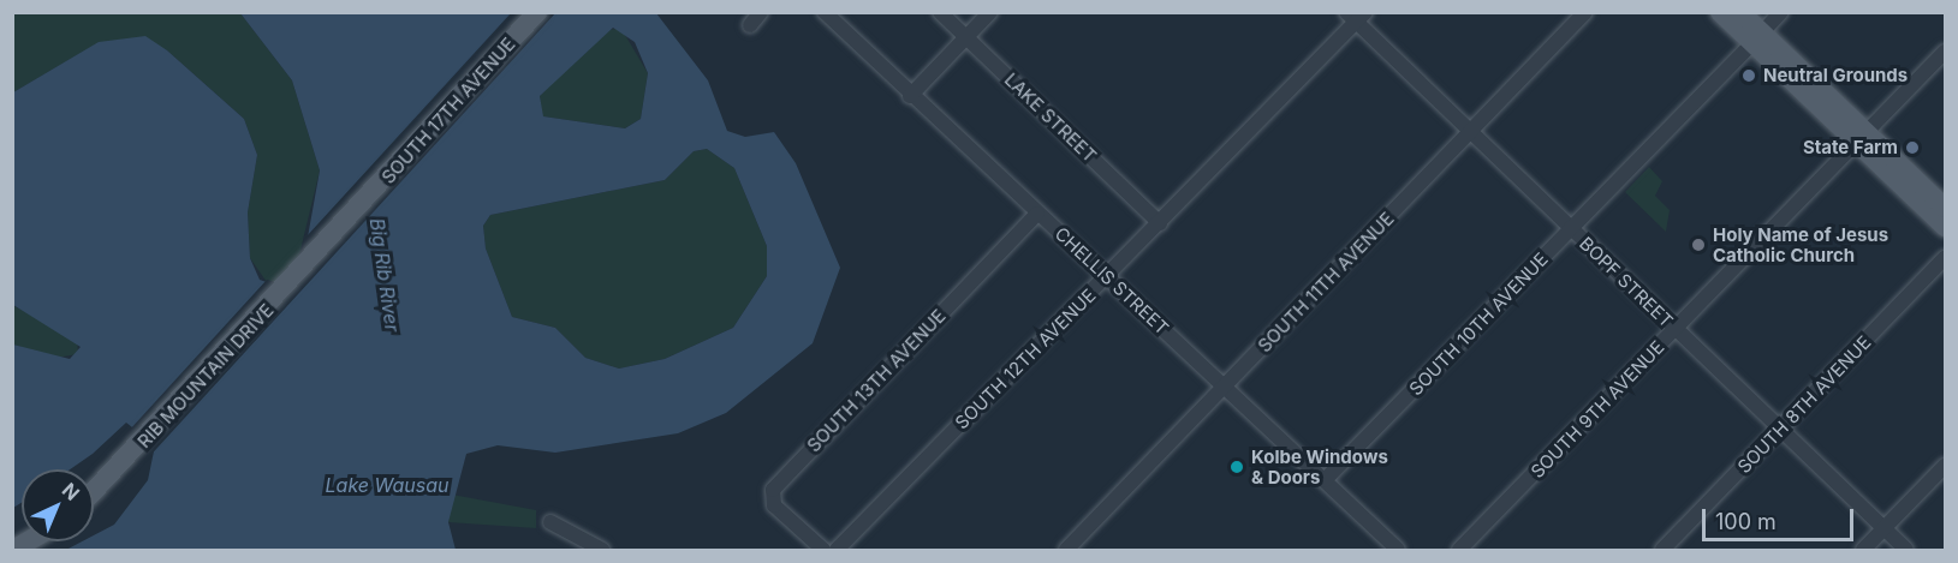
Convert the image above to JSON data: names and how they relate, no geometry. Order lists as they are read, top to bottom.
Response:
{
  "streets": {
    "main road": ["SOUTH 17TH AVENUE", "RIB MOUNTAIN DRIVE"],
    "street": [
      "LAKE STREET",
      "CHELLIS STREET",
      "SOUTH 11TH AVENUE",
      "BOPF STREET",
      "SOUTH 10TH AVENUE",
      "SOUTH 12TH AVENUE",
      "SOUTH 13TH AVENUE",
      "SOUTH 8TH AVENUE",
      "SOUTH 9TH AVENUE"
    ]
  },
  "crossings": [
    ["SOUTH 17TH AVENUE", "RIB MOUNTAIN DRIVE"],
    ["LAKE STREET", "SOUTH 12TH AVENUE"],
    ["CHELLIS STREET", "SOUTH 11TH AVENUE"],
    ["CHELLIS STREET", "SOUTH 10TH AVENUE"],
    ["CHELLIS STREET", "SOUTH 12TH AVENUE"],
    ["CHELLIS STREET", "SOUTH 13TH AVENUE"],
    ["SOUTH 11TH AVENUE", "BOPF STREET"],
    ["BOPF STREET", "SOUTH 10TH AVENUE"],
    ["BOPF STREET", "SOUTH 12TH AVENUE"],
    ["BOPF STREET", "SOUTH 8TH AVENUE"],
    ["BOPF STREET", "SOUTH 9TH AVENUE"]
  ],
  "water": ["Big Rib River", "Lake Wausau"],
  "places": [
    "Neutral Grounds",
    "State Farm",
    "Holy Name of Jesus Catholic Church",
    "Kolbe Windows & Doors"
  ],
  "scale_bar": "100 m",
  "north": "top right"
}
